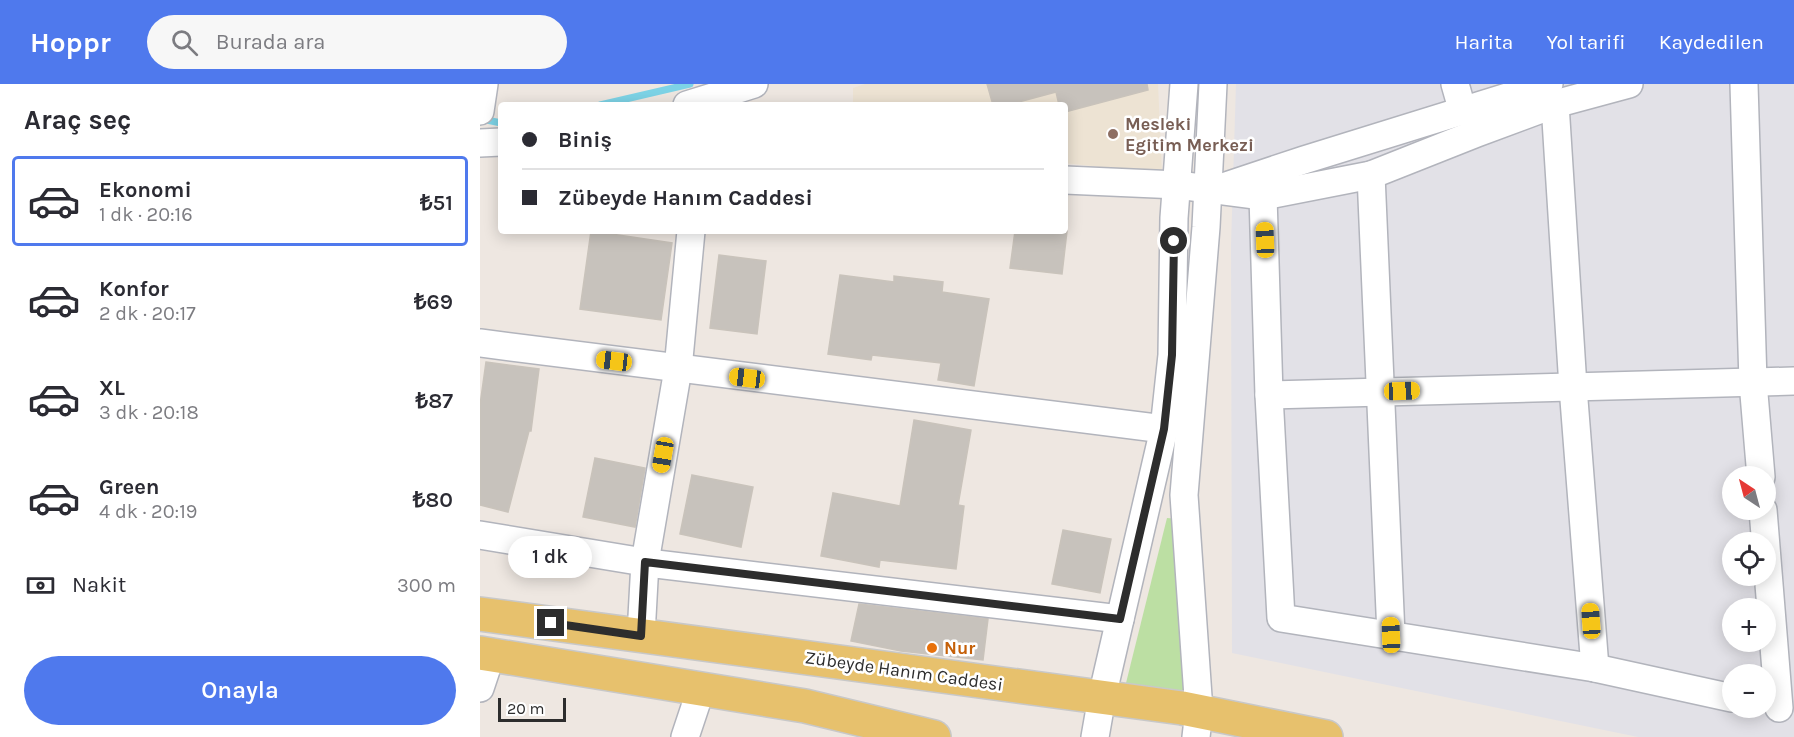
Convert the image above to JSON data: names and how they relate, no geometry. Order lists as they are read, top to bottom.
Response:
{
  "streets": {
    "main road": ["Zübeyde Hanım Caddesi"]
  },
  "places": ["Mesleki Egitim Merkezi", "Nur"],
  "scale_bar": "20 m",
  "north": "top left",
  "page": {
    "header": "Hoppr",
    "search": "Burada ara",
    "nav": ["Harita", "Yol tarifi", "Kaydedilen"],
    "heading": "Araç seç",
    "banner": ["Biniş", "Zübeyde Hanım Caddesi"],
    "list": [
      {
        "name": "Ekonomi",
        "note": "1 dk · 20:16",
        "value": "₺51"
      },
      {
        "name": "Konfor",
        "note": "2 dk · 20:17",
        "value": "₺69"
      },
      {
        "name": "XL",
        "note": "3 dk · 20:18",
        "value": "₺87"
      },
      {
        "name": "Green",
        "note": "4 dk · 20:19",
        "value": "₺80"
      }
    ],
    "map_buttons": ["+", "−"],
    "bubble": "1 dk",
    "pay": ["Nakit", "300 m"],
    "buttons": "Onayla",
    "scale": "20 m"
  }
}
